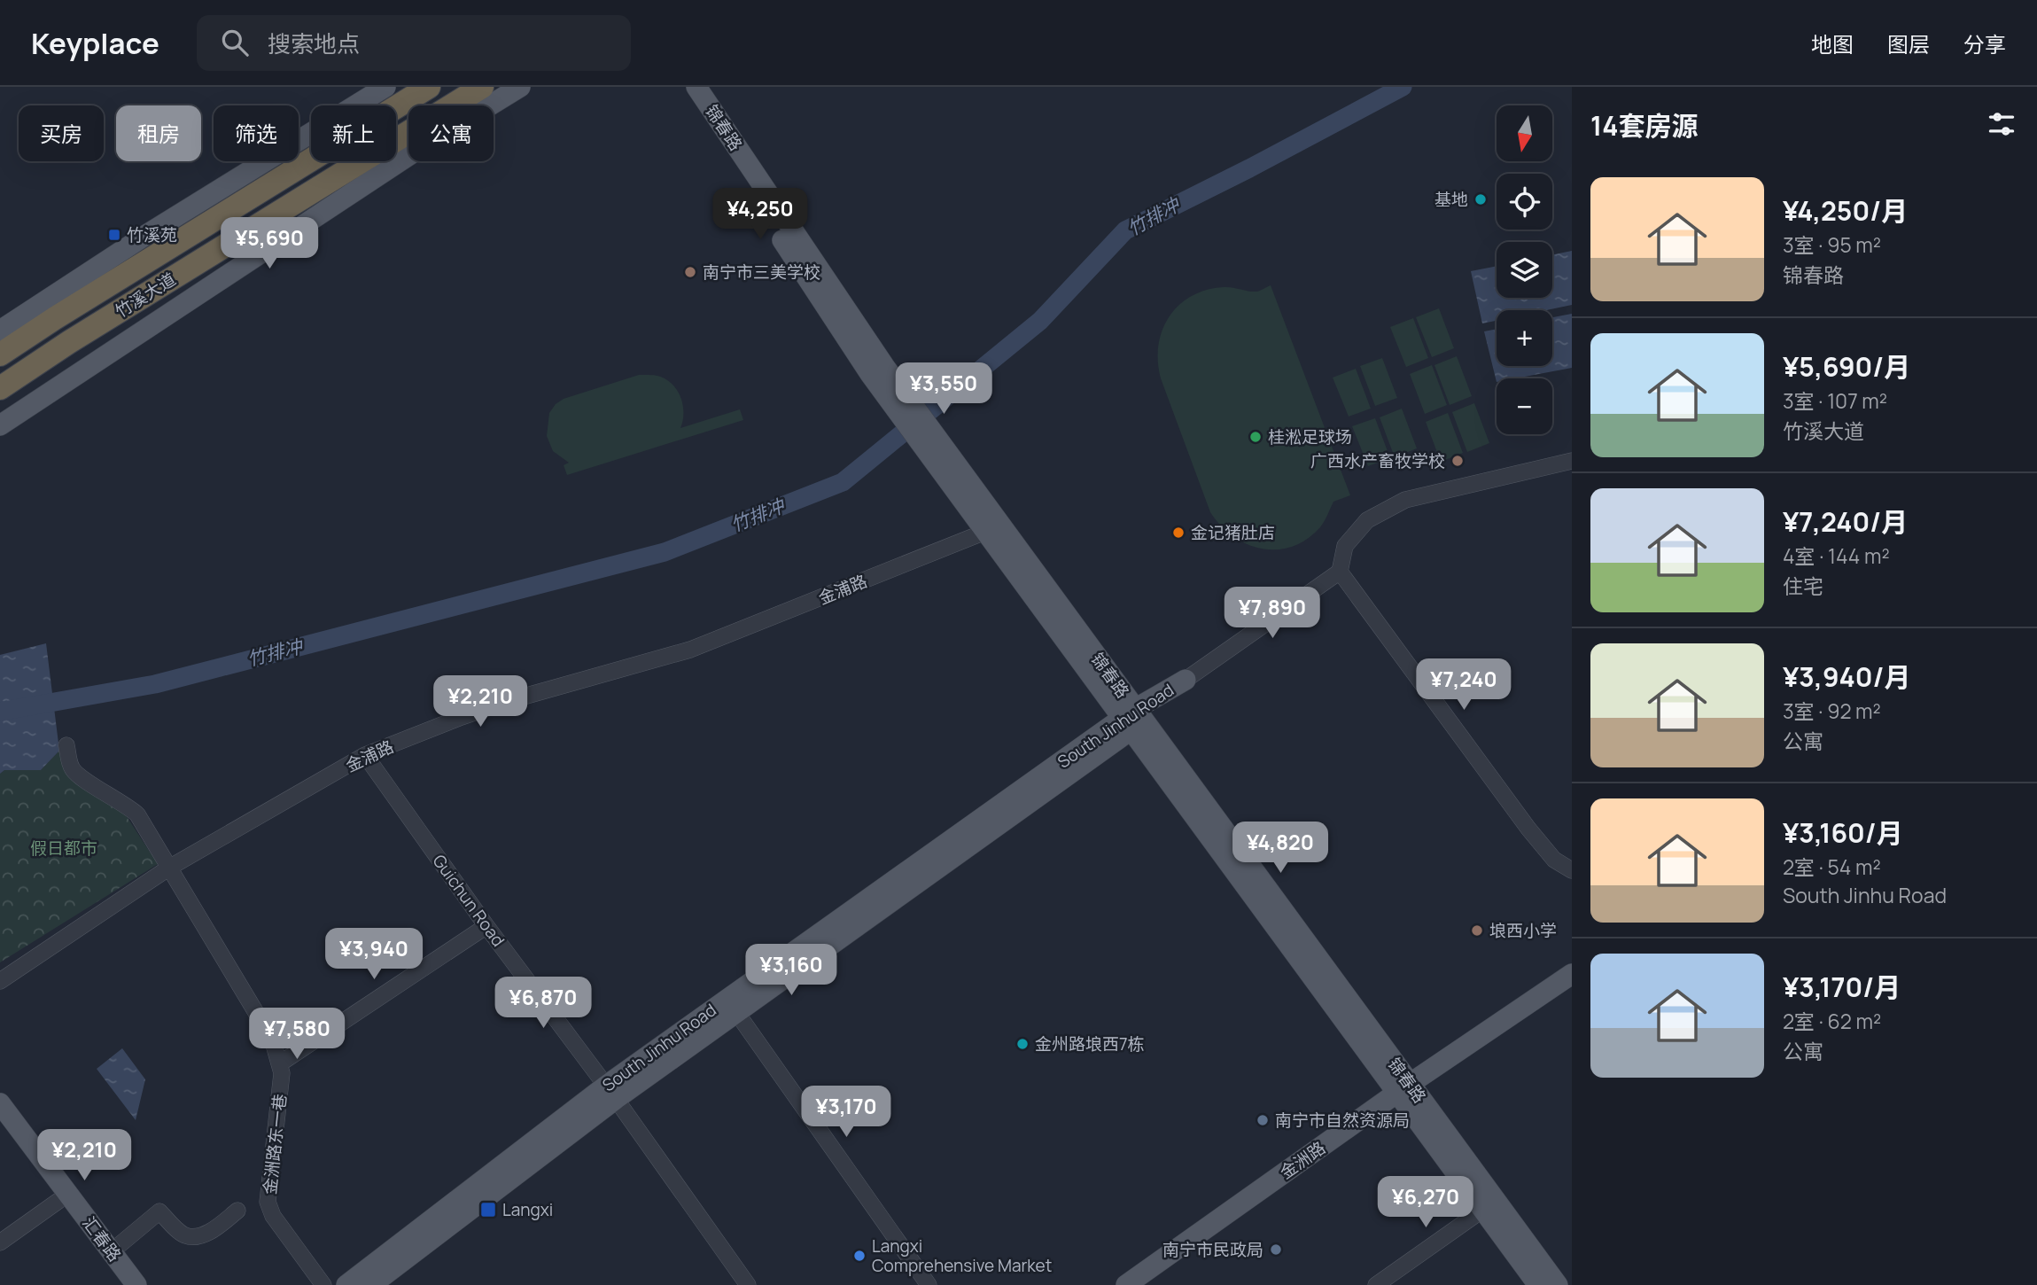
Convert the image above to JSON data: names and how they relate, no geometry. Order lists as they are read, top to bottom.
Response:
{
  "streets": {
    "highway": ["竹溪大道"],
    "main road": [
      "锦春路",
      "South Jinhu Road",
      "金洲路",
      "汇春路"
    ],
    "street": ["金浦路", "Guichun Road", "金洲路东一巷"]
  },
  "crossings": [
    ["锦春路", "金浦路"],
    ["锦春路", "South Jinhu Road"],
    ["锦春路", "金洲路"],
    ["金浦路", "Guichun Road"],
    ["金浦路", "金洲路东一巷"],
    ["South Jinhu Road", "Guichun Road"]
  ],
  "water": ["竹排冲"],
  "parks": ["假日都市"],
  "places": {
    "other": [
      "基地",
      "南宁市三美学校",
      "桂淞足球场",
      "广西水产畜牧学校",
      "金记猪肚店",
      "埌西小学",
      "金州路埌西7栋",
      "南宁市自然资源局",
      "南宁市民政局",
      "Langxi Comprehensive Market"
    ],
    "transit": ["竹溪苑", "Langxi"]
  },
  "north": "bottom",
  "page": {
    "header": "Keyplace",
    "search": "搜索地点",
    "nav": ["地图", "图层", "分享"],
    "heading": "14套房源",
    "map_buttons": ["+", "−"],
    "chip": [
      "买房",
      "租房",
      "筛选",
      "新上",
      "公寓"
    ],
    "list": [
      {
        "name": "¥4,250/月",
        "note": "3室 · 95 m² · 锦春路"
      },
      {
        "name": "¥5,690/月",
        "note": "3室 · 107 m² · 竹溪大道"
      },
      {
        "name": "¥7,240/月",
        "note": "4室 · 144 m² · 住宅"
      },
      {
        "name": "¥3,940/月",
        "note": "3室 · 92 m² · 公寓"
      },
      {
        "name": "¥3,160/月",
        "note": "2室 · 54 m² · South Jinhu Road"
      },
      {
        "name": "¥3,170/月",
        "note": "2室 · 62 m² · 公寓"
      }
    ],
    "price": [
      "¥4,250",
      "¥5,690",
      "¥3,550",
      "¥7,890",
      "¥7,240",
      "¥2,210",
      "¥4,820",
      "¥3,940",
      "¥3,160",
      "¥6,870",
      "¥7,580",
      "¥3,170",
      "¥2,210",
      "¥6,270"
    ]
  }
}
